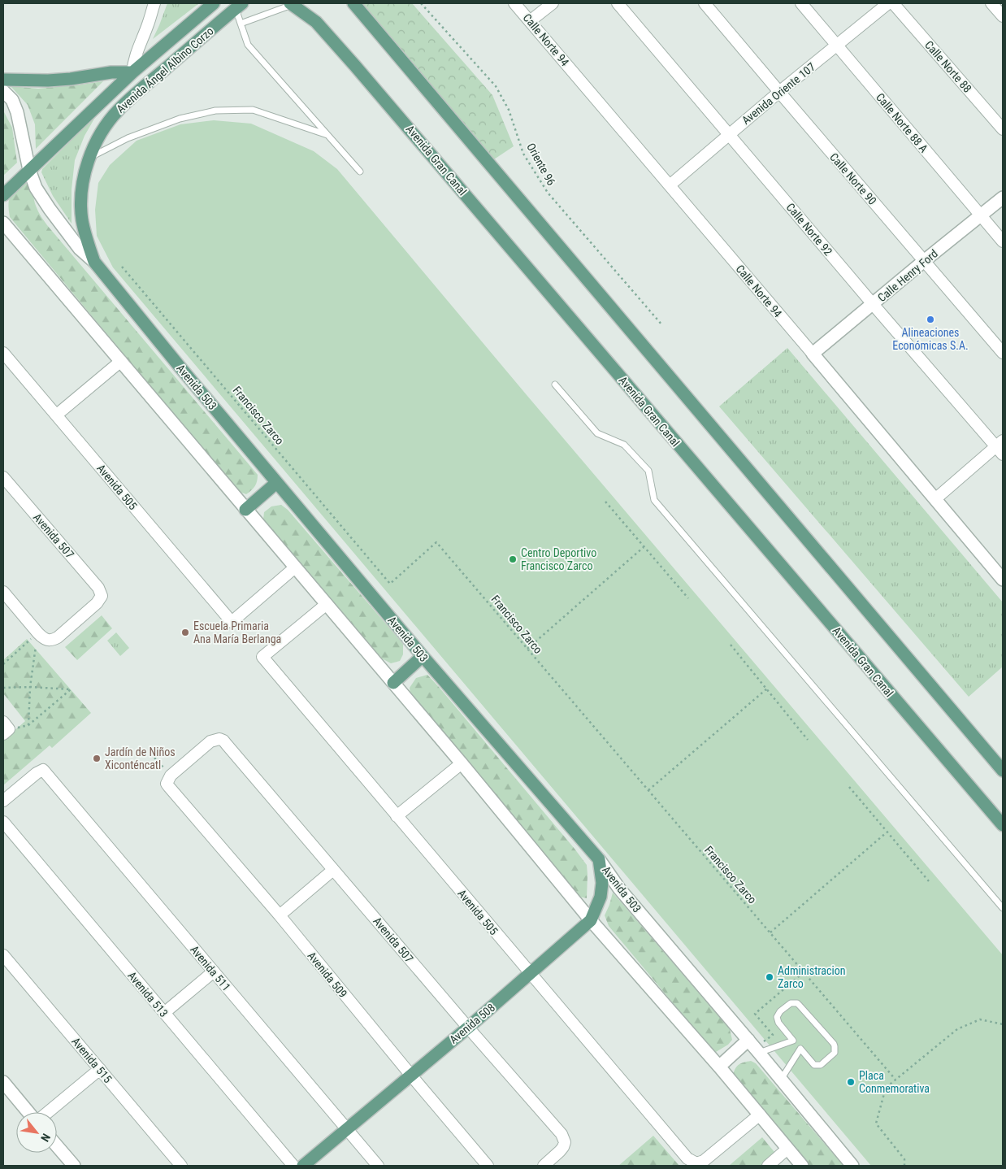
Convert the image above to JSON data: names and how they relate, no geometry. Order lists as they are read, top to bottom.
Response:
{
  "streets": {
    "main road": [
      "Avenida Ángel Albino Corzo",
      "Avenida Gran Canal",
      "Avenida 503",
      "Avenida 508"
    ],
    "street": [
      "Calle Norte 94",
      "Calle Norte 88",
      "Avenida Oriente 107",
      "Calle Norte 88 A",
      "Calle Norte 90",
      "Calle Norte 92",
      "Calle Henry Ford",
      "Avenida 505",
      "Avenida 507",
      "Avenida 511",
      "Avenida 509",
      "Avenida 513",
      "Avenida 515"
    ],
    "path": ["Oriente 96", "Francisco Zarco"]
  },
  "crossings": [
    ["Calle Norte 94", "Avenida Oriente 107"],
    ["Calle Norte 94", "Calle Henry Ford"],
    ["Avenida Ángel Albino Corzo", "Avenida 503"],
    ["Avenida Oriente 107", "Calle Norte 88 A"],
    ["Avenida Oriente 107", "Calle Norte 90"],
    ["Avenida Oriente 107", "Calle Norte 92"],
    ["Calle Norte 88 A", "Calle Henry Ford"],
    ["Calle Norte 90", "Calle Henry Ford"],
    ["Calle Norte 92", "Calle Henry Ford"],
    ["Avenida 503", "Avenida 508"],
    ["Avenida 505", "Avenida 508"],
    ["Avenida 507", "Avenida 509"],
    ["Avenida 507", "Avenida 508"],
    ["Avenida 511", "Avenida 508"],
    ["Avenida 509", "Avenida 508"]
  ],
  "places": [
    "Alineaciones Económicas S.A.",
    "Centro Deportivo Francisco Zarco",
    "Escuela Primaria Ana María Berlanga",
    "Jardín de Niños Xiconténcatl",
    "Administracion Zarco",
    "Placa Conmemorativa"
  ],
  "north": "bottom right"
}
